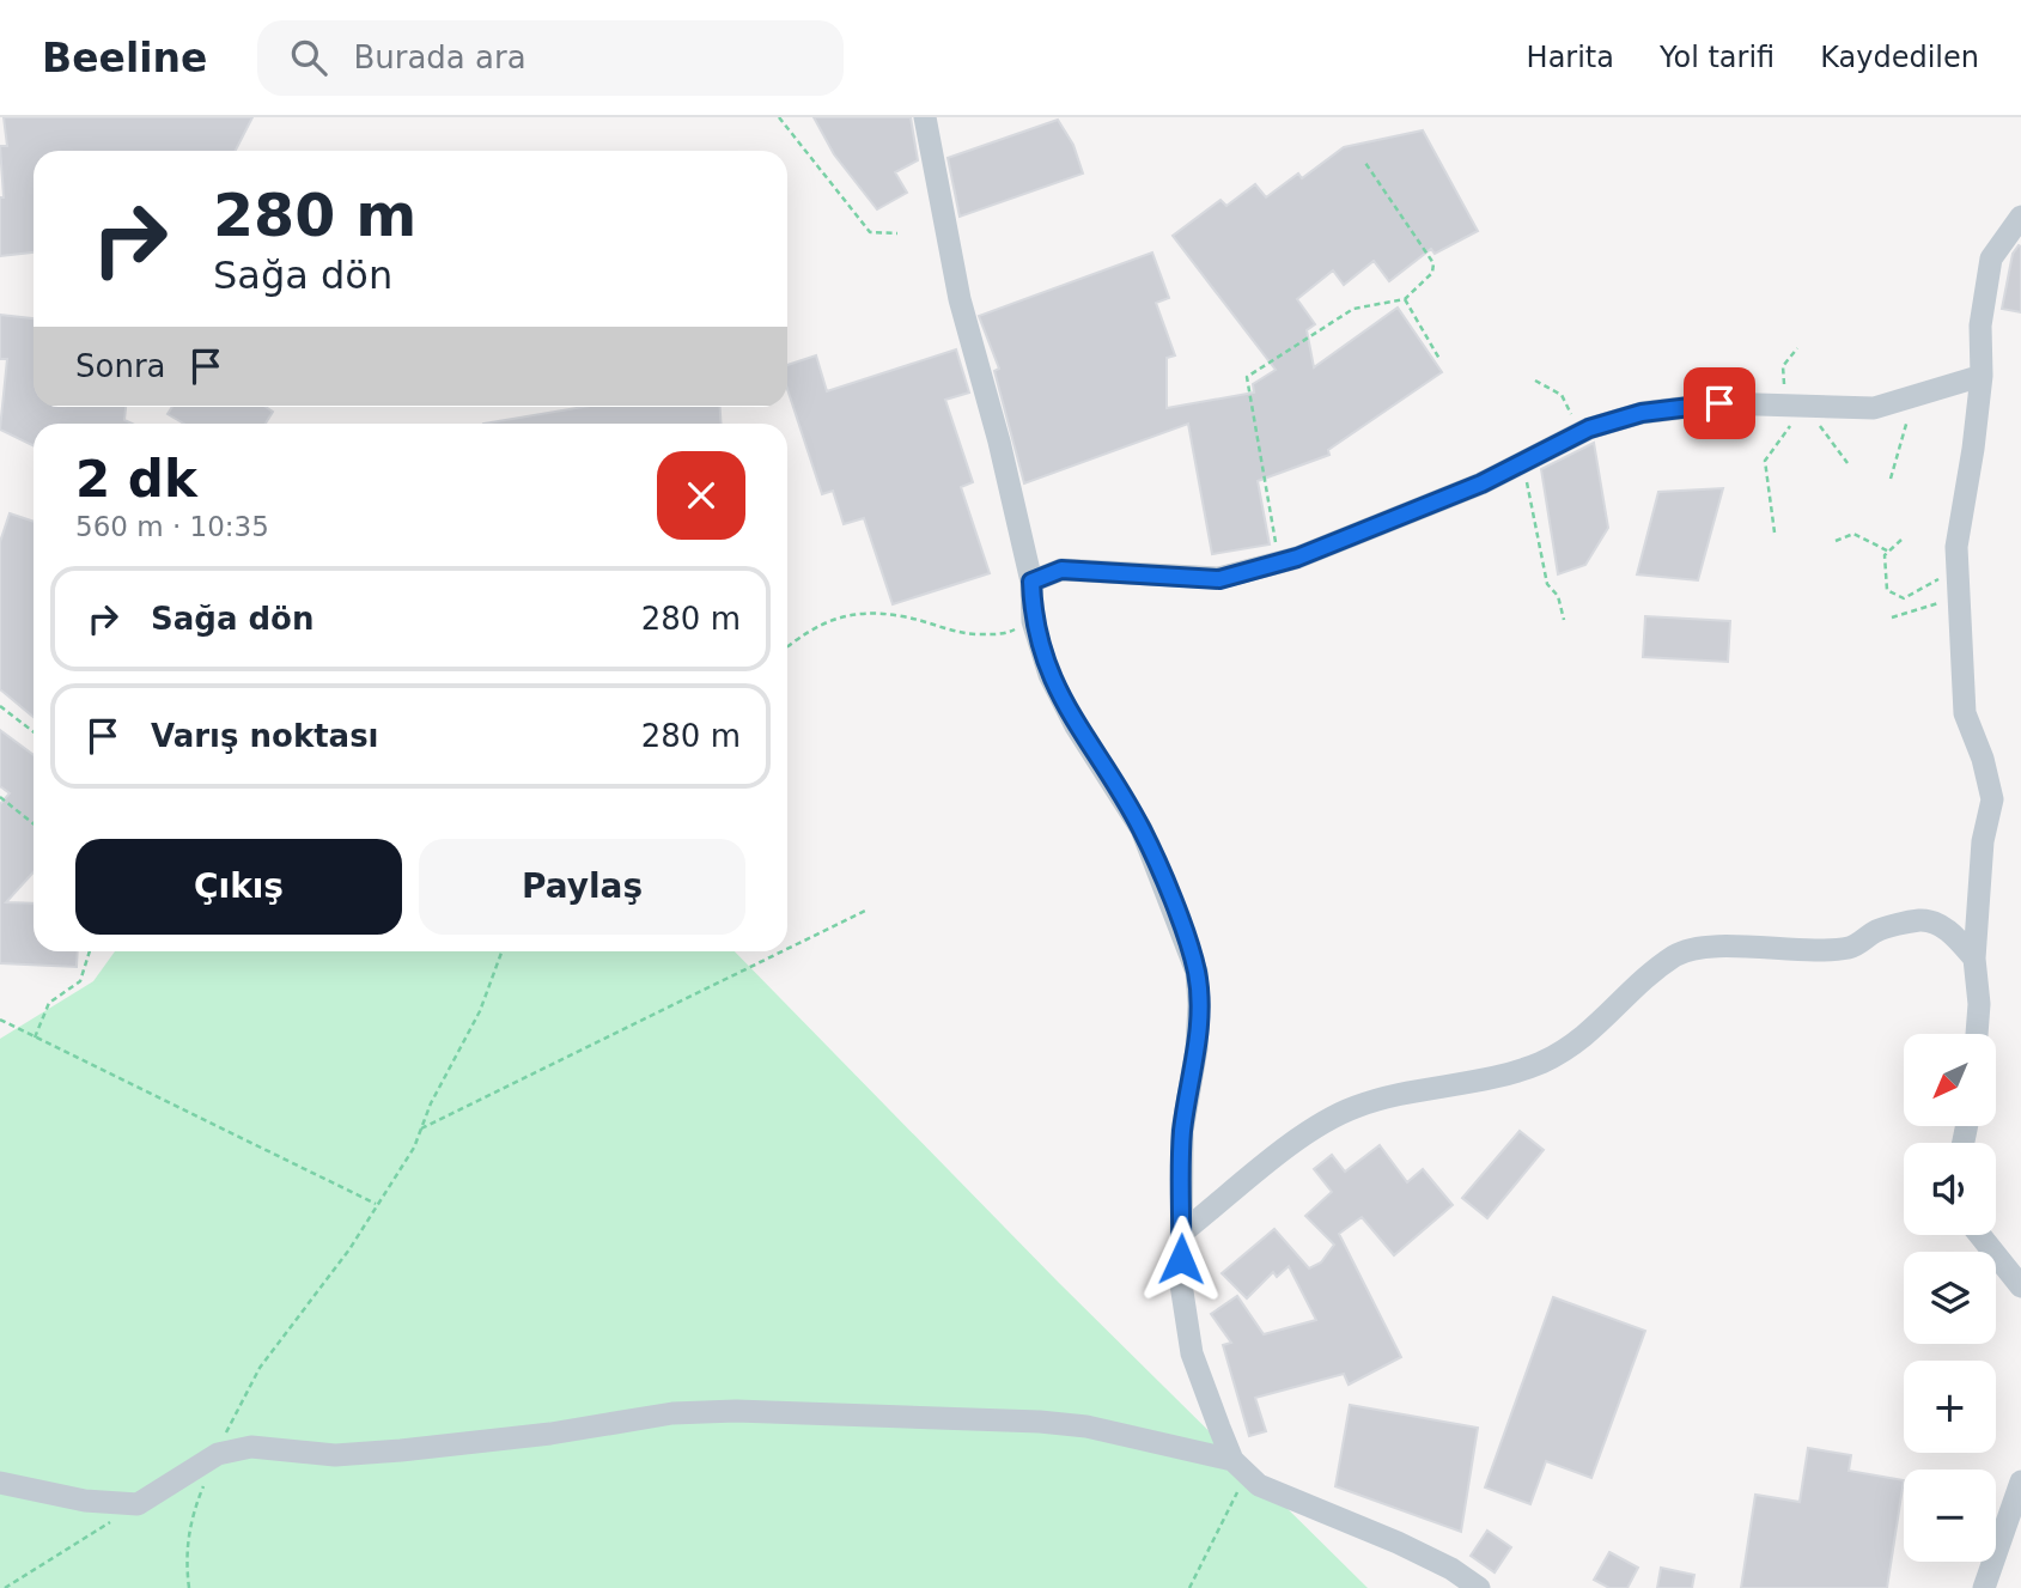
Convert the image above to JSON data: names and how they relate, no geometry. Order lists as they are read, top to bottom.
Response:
{
  "north": "bottom left",
  "page": {
    "header": "Beeline",
    "search": "Burada ara",
    "nav": ["Harita", "Yol tarifi", "Kaydedilen"],
    "turn": ["280 m", "Sağa dön"],
    "then": "Sonra",
    "heading": ["2 dk", "560 m · 10:35"],
    "list": [
      {
        "name": "Sağa dön",
        "value": "280 m"
      },
      {
        "name": "Varış noktası",
        "value": "280 m"
      }
    ],
    "buttons": ["Çıkış", "Paylaş"],
    "map_buttons": ["+", "−"]
  }
}
